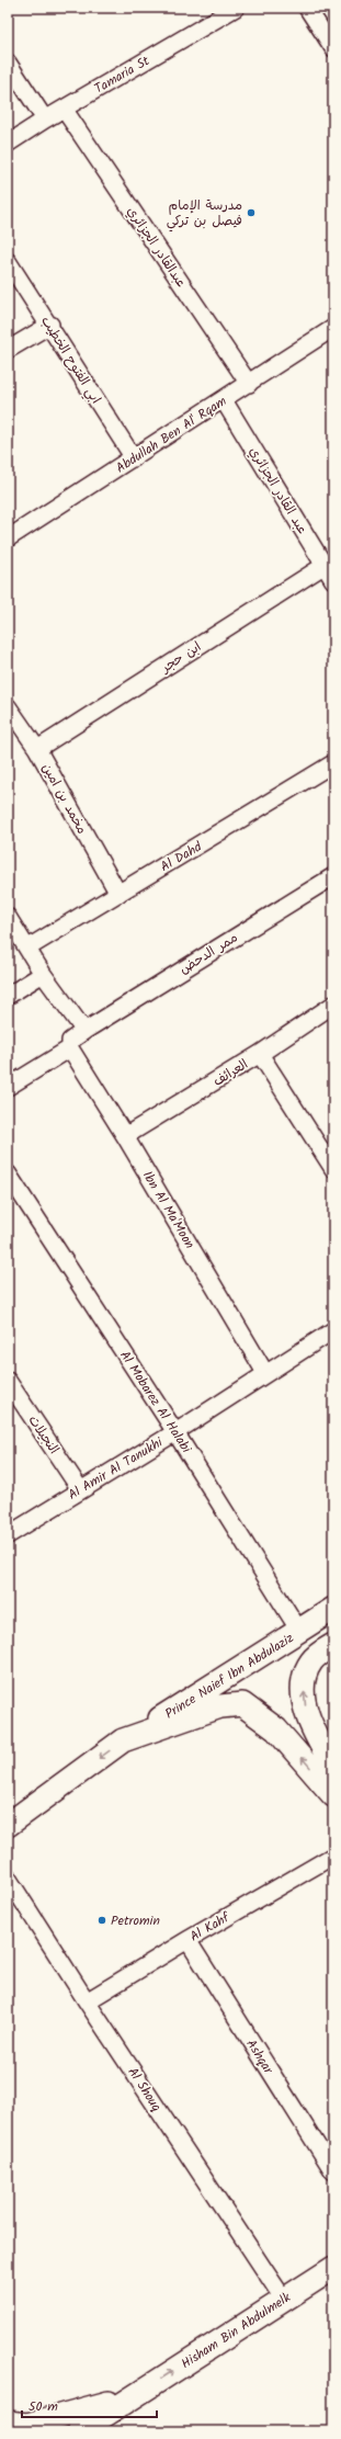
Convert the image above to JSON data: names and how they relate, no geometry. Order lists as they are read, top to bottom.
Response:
{
  "streets": {
    "street": [
      "Tamaria St",
      "عبدالقادر الجزائري",
      "ابي الفتوح الخطيب",
      "Abdullah Ben Al' Rqam",
      "عبد القادر الجزائري",
      "ابن حجر",
      "مخمد بن امين",
      "Al Dahd",
      "ممر الدحض",
      "العرائف",
      "Ibn Al Ma'Moon",
      "Al Mobarez Al Halabi",
      "النجيلات",
      "Al Amir Al Tanukhi",
      "Prince Naief Ibn Abdulaziz",
      "Al Kahf",
      "Ashqar",
      "Al Shouq",
      "Hisham Bin Abdulmelk"
    ]
  },
  "crossings": [
    ["Tamaria St", "عبدالقادر الجزائري"],
    ["عبدالقادر الجزائري", "Abdullah Ben Al' Rqam"],
    ["ابي الفتوح الخطيب", "Abdullah Ben Al' Rqam"],
    ["Abdullah Ben Al' Rqam", "عبد القادر الجزائري"],
    ["عبد القادر الجزائري", "ابن حجر"],
    ["ابن حجر", "مخمد بن امين"],
    ["مخمد بن امين", "Al Dahd"],
    ["العرائف", "Ibn Al Ma'Moon"],
    ["Ibn Al Ma'Moon", "Al Amir Al Tanukhi"],
    ["Al Mobarez Al Halabi", "Al Amir Al Tanukhi"],
    ["Al Mobarez Al Halabi", "Prince Naief Ibn Abdulaziz"],
    ["النجيلات", "Al Amir Al Tanukhi"],
    ["Al Kahf", "Ashqar"],
    ["Al Kahf", "Al Shouq"],
    ["Al Shouq", "Hisham Bin Abdulmelk"]
  ],
  "one_way": ["Prince Naief Ibn Abdulaziz", "Hisham Bin Abdulmelk"],
  "places": ["مدرسة الإمام فيصل بن تركي", "Petromin"],
  "scale_bar": "50 m"
}
